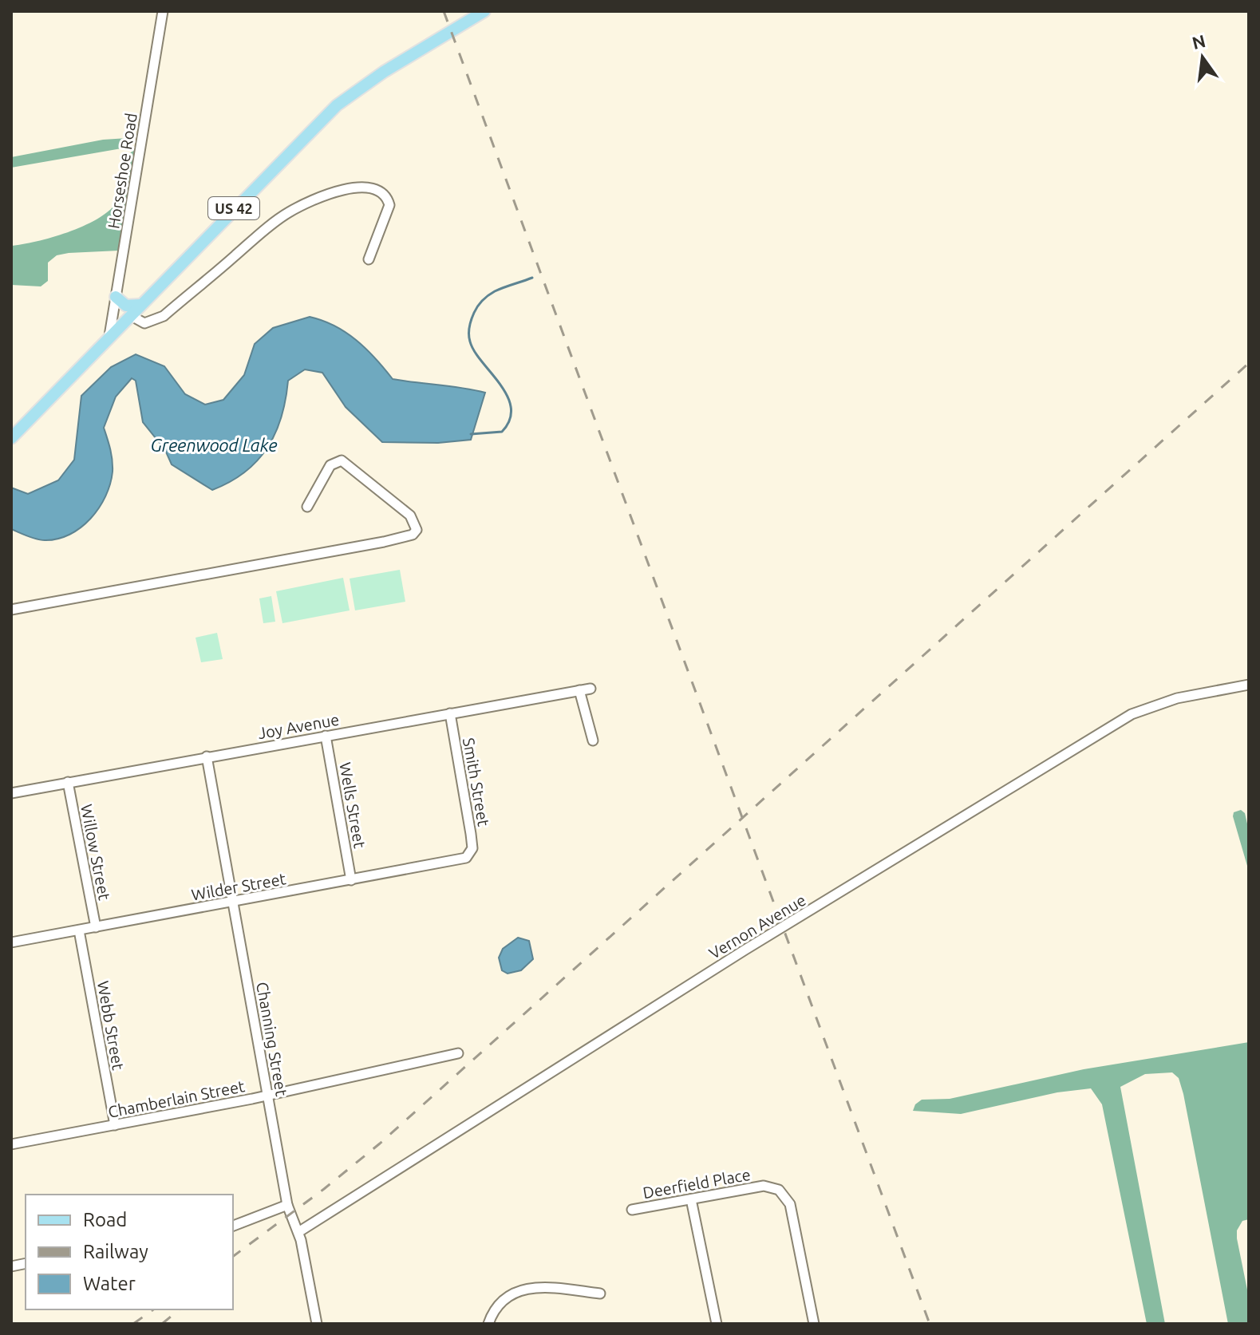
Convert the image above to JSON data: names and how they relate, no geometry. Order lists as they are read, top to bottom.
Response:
{
  "streets": {
    "main road": ["US 42"],
    "street": [
      "Horseshoe Road",
      "Joy Avenue",
      "Smith Street",
      "Wells Street",
      "Willow Street",
      "Wilder Street",
      "Vernon Avenue",
      "Webb Street",
      "Channing Street",
      "Chamberlain Street",
      "Deerfield Place"
    ]
  },
  "crossings": [
    ["Horseshoe Road", "US 42"],
    ["Joy Avenue", "Smith Street"],
    ["Joy Avenue", "Wells Street"],
    ["Joy Avenue", "Willow Street"],
    ["Joy Avenue", "Channing Street"],
    ["Smith Street", "Wilder Street"],
    ["Wells Street", "Wilder Street"],
    ["Willow Street", "Wilder Street"],
    ["Wilder Street", "Webb Street"],
    ["Wilder Street", "Channing Street"],
    ["Vernon Avenue", "Channing Street"],
    ["Webb Street", "Chamberlain Street"],
    ["Channing Street", "Chamberlain Street"]
  ],
  "water": ["Greenwood Lake"],
  "legend": ["Road", "Railway", "Water"],
  "north": "top"
}
